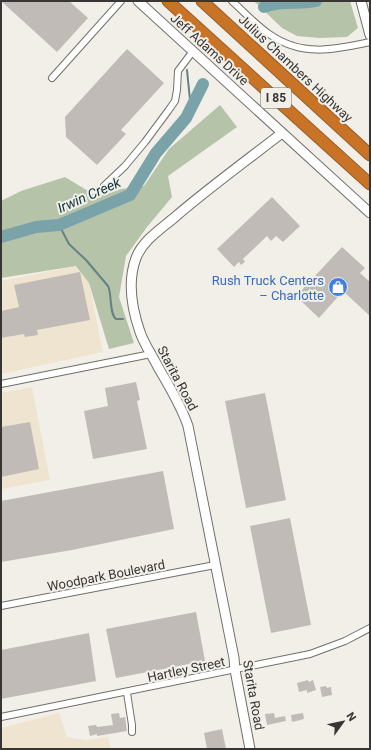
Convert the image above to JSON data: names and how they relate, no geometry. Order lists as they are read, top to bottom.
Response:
{
  "streets": {
    "highway": ["Julius Chambers Highway", "I 85"],
    "street": [
      "Jeff Adams Drive",
      "Starita Road",
      "Woodpark Boulevard",
      "Hartley Street"
    ]
  },
  "crossings": [
    ["Jeff Adams Drive", "Starita Road"],
    ["Starita Road", "Woodpark Boulevard"],
    ["Starita Road", "Hartley Street"]
  ],
  "water": ["Irwin Creek"],
  "places": {
    "shop": ["Rush Truck Centers – Charlotte"]
  },
  "north": "top right"
}
